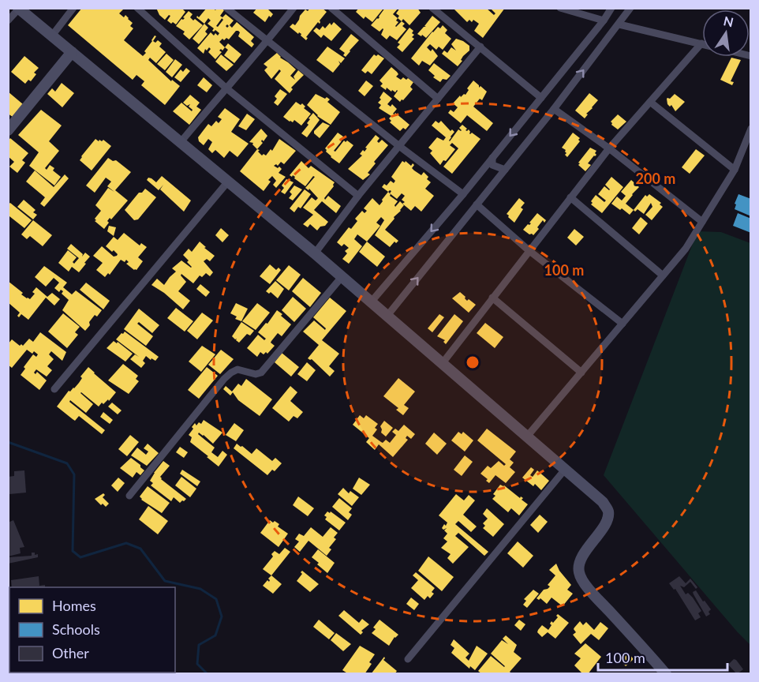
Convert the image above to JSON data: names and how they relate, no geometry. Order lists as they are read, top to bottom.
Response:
{
  "legend": ["Homes", "Schools", "Other"],
  "scale_bar": "100 m",
  "north": "top",
  "rings": ["200 m", "100 m"]
}
